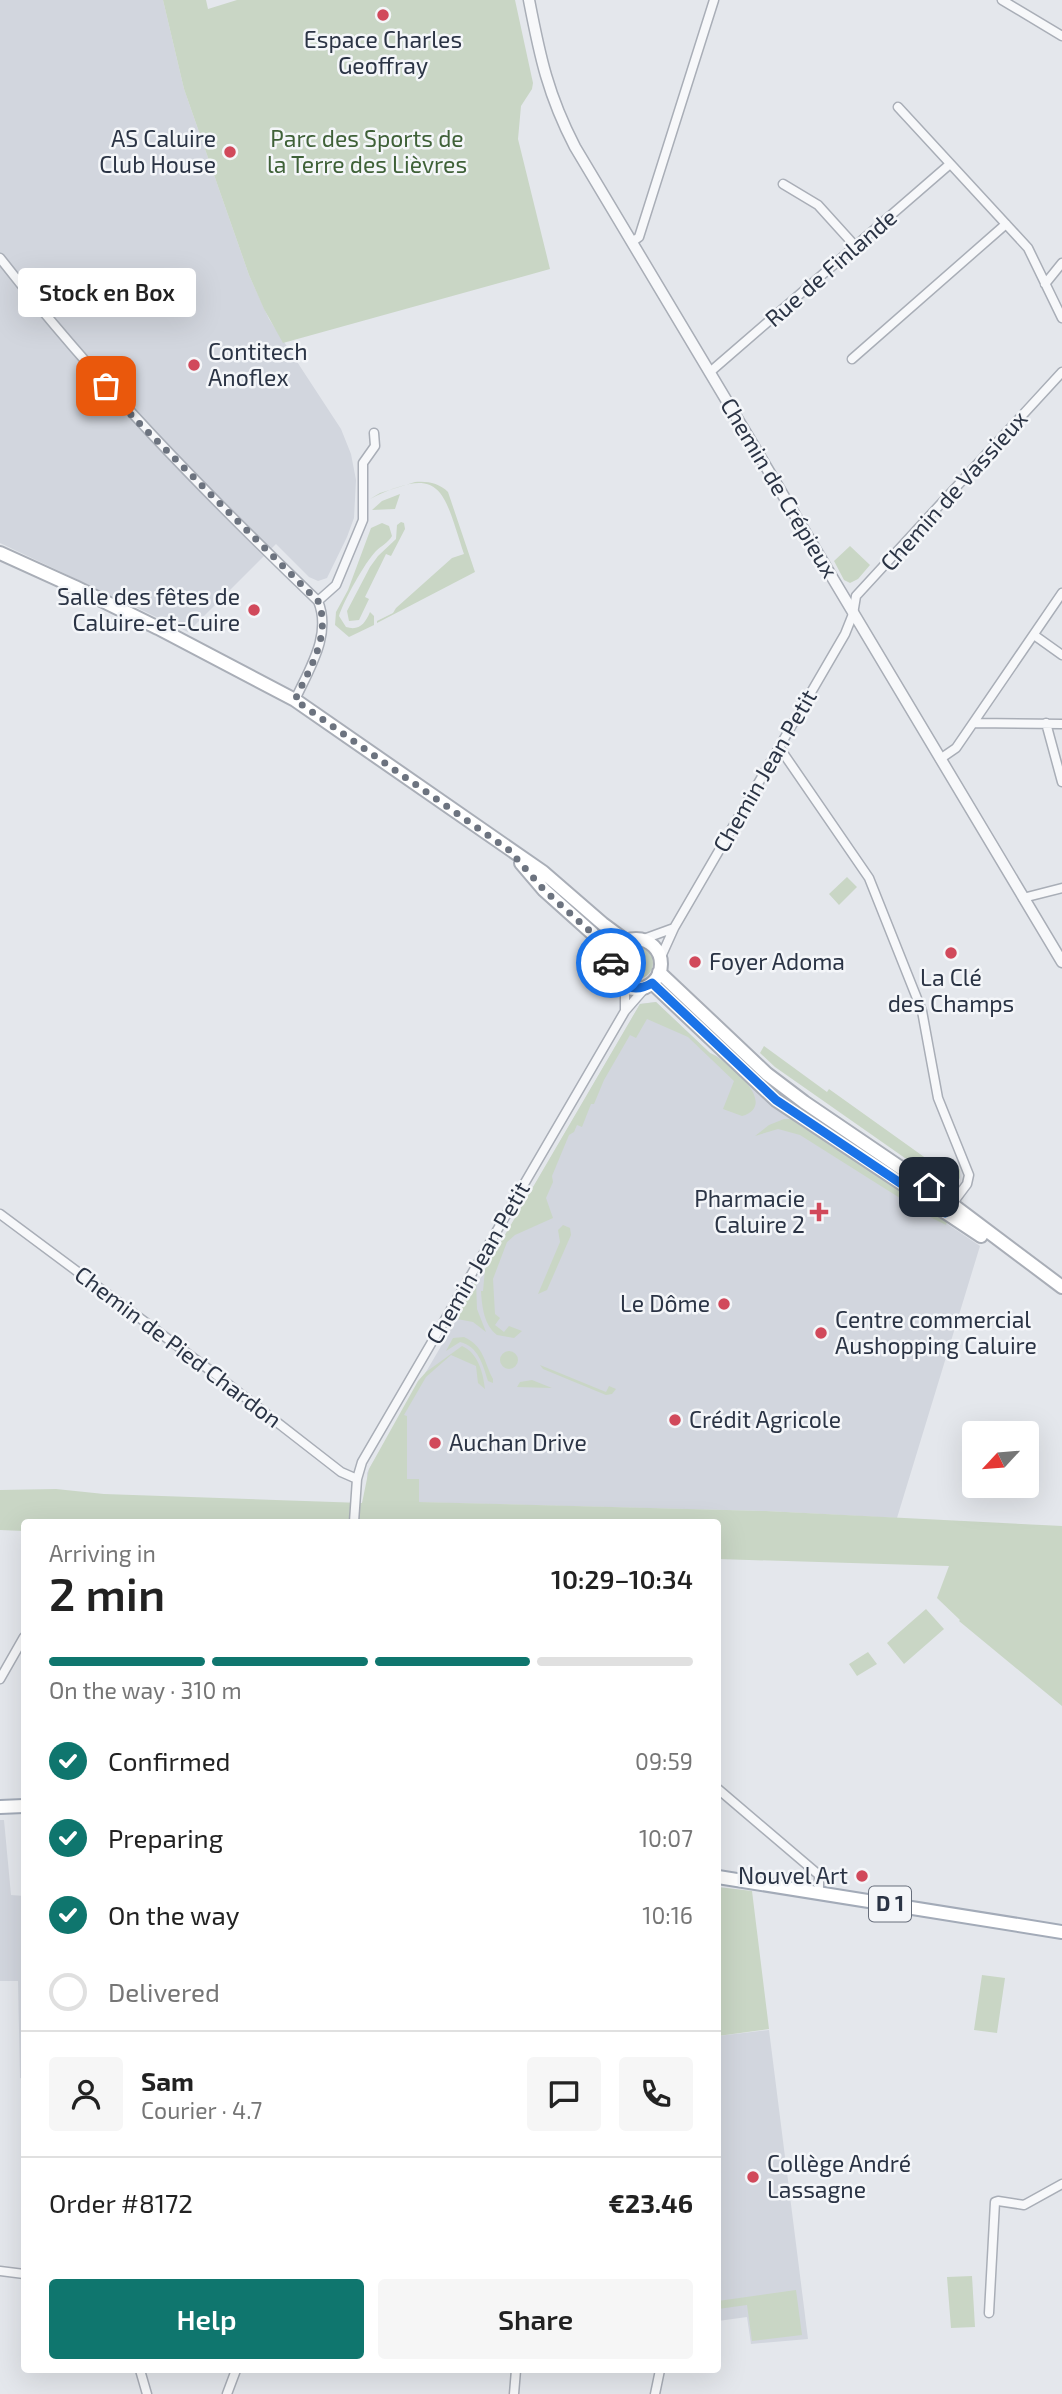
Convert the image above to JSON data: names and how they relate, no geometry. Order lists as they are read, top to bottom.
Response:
{
  "streets": {
    "main road": ["D 1"],
    "street": [
      "Rue de Finlande",
      "Chemin de Crépieux",
      "Chemin de Vassieux",
      "Chemin Jean Petit",
      "Chemin de Pied Chardon"
    ]
  },
  "crossings": [
    ["Rue de Finlande", "Chemin de Crépieux"],
    ["Chemin de Crépieux", "Chemin de Vassieux"],
    ["Chemin de Crépieux", "Chemin Jean Petit"],
    ["Chemin de Vassieux", "Chemin Jean Petit"],
    ["Chemin Jean Petit", "Chemin de Pied Chardon"]
  ],
  "parks": ["Parc des Sports de la Terre des Lièvres"],
  "places": {
    "other": [
      "Espace Charles Geoffray",
      "AS Caluire Club House",
      "Contitech Anoflex",
      "Stock en Box",
      "Salle des fêtes de Caluire-et-Cuire",
      "La Clé des Champs",
      "Foyer Adoma",
      "Le Dôme",
      "Centre commercial Aushopping Caluire",
      "Crédit Agricole",
      "Auchan Drive",
      "Nouvel Art",
      "Collège André Lassagne"
    ],
    "health": ["Pharmacie Caluire 2"]
  },
  "north": "bottom left",
  "page": {
    "bubble": "Stock en Box",
    "heading": ["2 min", "Arriving in", "10:29–10:34"],
    "panel": [
      "Sam",
      "Courier · 4.7",
      "Order #8172",
      "€23.46"
    ],
    "bar": "On the way · 310 m",
    "list": [
      ["Confirmed", "09:59"],
      ["Preparing", "10:07"],
      ["On the way", "10:16"],
      "Delivered"
    ],
    "buttons": ["Help", "Share"]
  }
}
